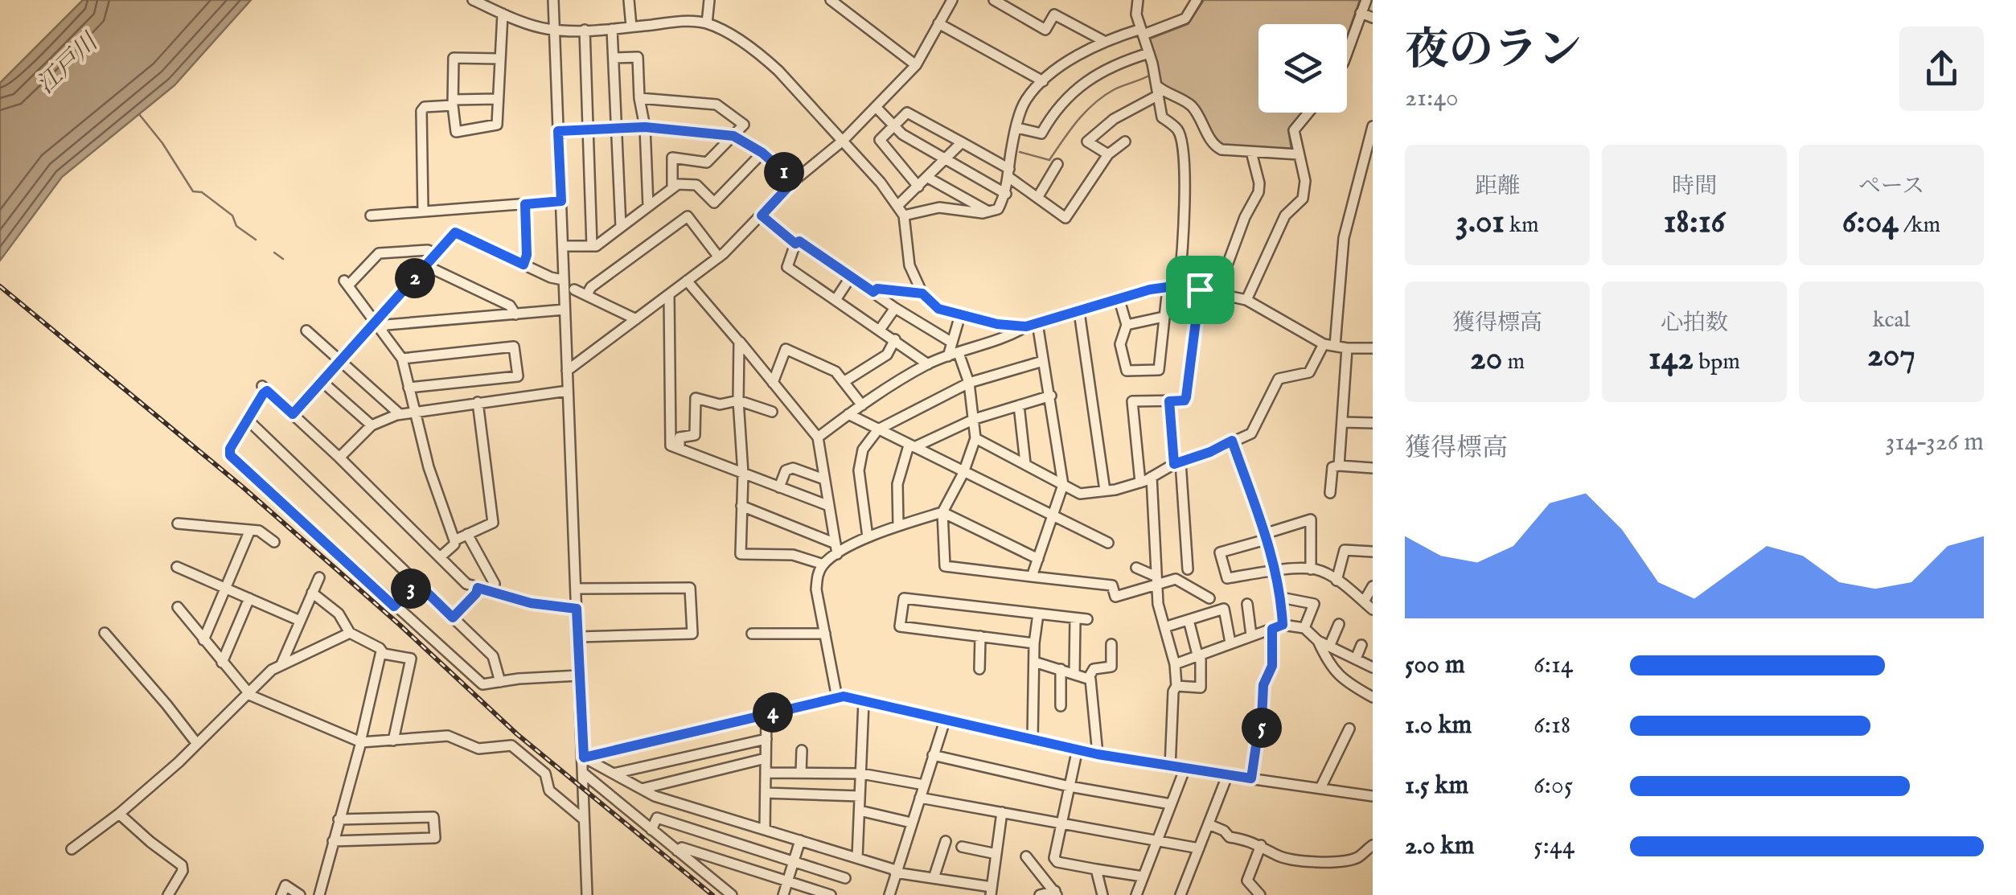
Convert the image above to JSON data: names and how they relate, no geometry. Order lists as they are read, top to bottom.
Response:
{
  "water": ["江戸川"],
  "page": {
    "heading": ["夜のラン", "21:40"],
    "stats": [
      ["距離", "3.01 km"],
      ["時間", "18:16"],
      ["ペース", "6:04 /km"],
      ["獲得標高", "20 m"],
      ["心拍数", "142 bpm"],
      ["kcal", "207"]
    ],
    "pins": [
      "1",
      "2",
      "3",
      "4",
      "5"
    ],
    "chart": ["獲得標高", "314–326 m"],
    "list": [
      {
        "name": "500 m",
        "note": "6:14"
      },
      {
        "name": "1.0 km",
        "note": "6:18"
      },
      {
        "name": "1.5 km",
        "note": "6:05"
      },
      {
        "name": "2.0 km",
        "note": "5:44"
      }
    ]
  }
}
